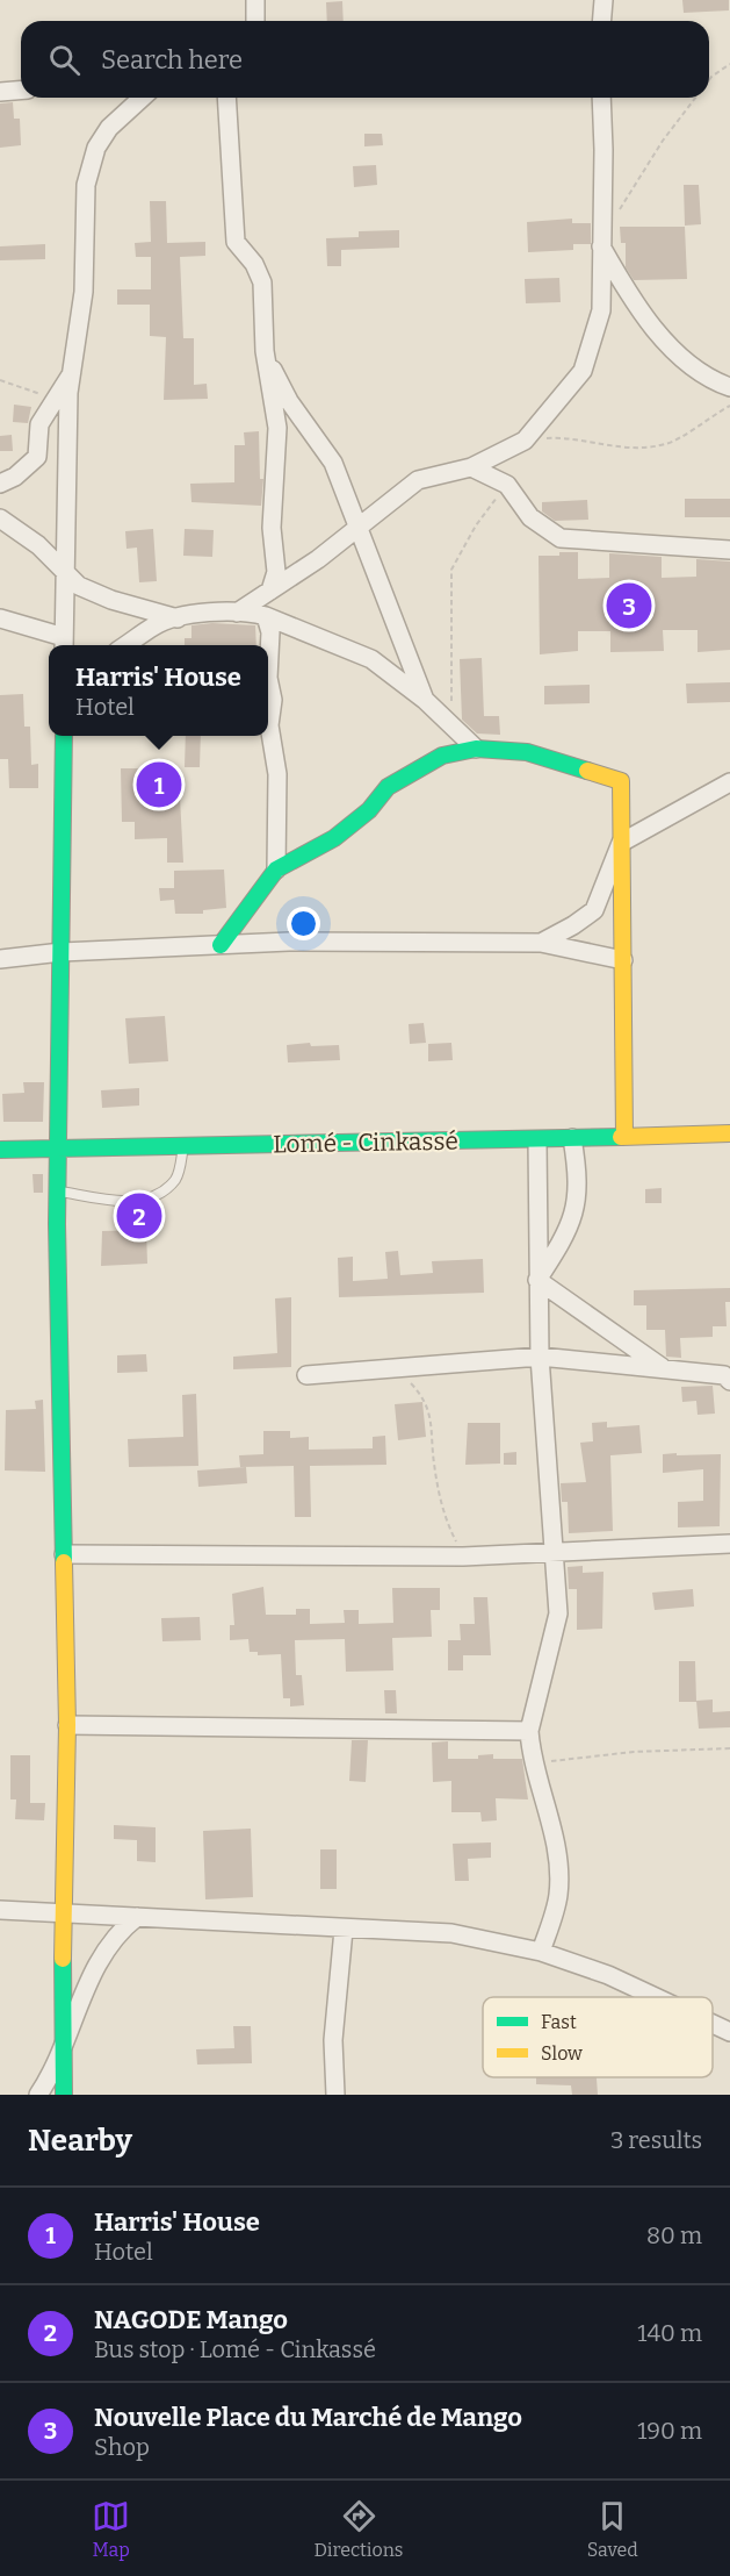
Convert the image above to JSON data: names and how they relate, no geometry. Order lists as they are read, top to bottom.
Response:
{
  "streets": {
    "main road": ["Lomé - Cinkassé"]
  },
  "legend": ["Fast", "Slow"],
  "page": {
    "search": "Search here",
    "pins": ["3", "1", "2"],
    "popup": ["Harris' House", "Hotel"],
    "heading": ["Nearby", "3 results"],
    "list": [
      {
        "mark": "1",
        "name": "Harris' House",
        "note": "Hotel",
        "value": "80 m"
      },
      {
        "mark": "2",
        "name": "NAGODE Mango",
        "note": "Bus stop · Lomé - Cinkassé",
        "value": "140 m"
      },
      {
        "mark": "3",
        "name": "Nouvelle Place du Marché de Mango",
        "note": "Shop",
        "value": "190 m"
      }
    ],
    "nav": ["Map", "Directions", "Saved"]
  }
}
